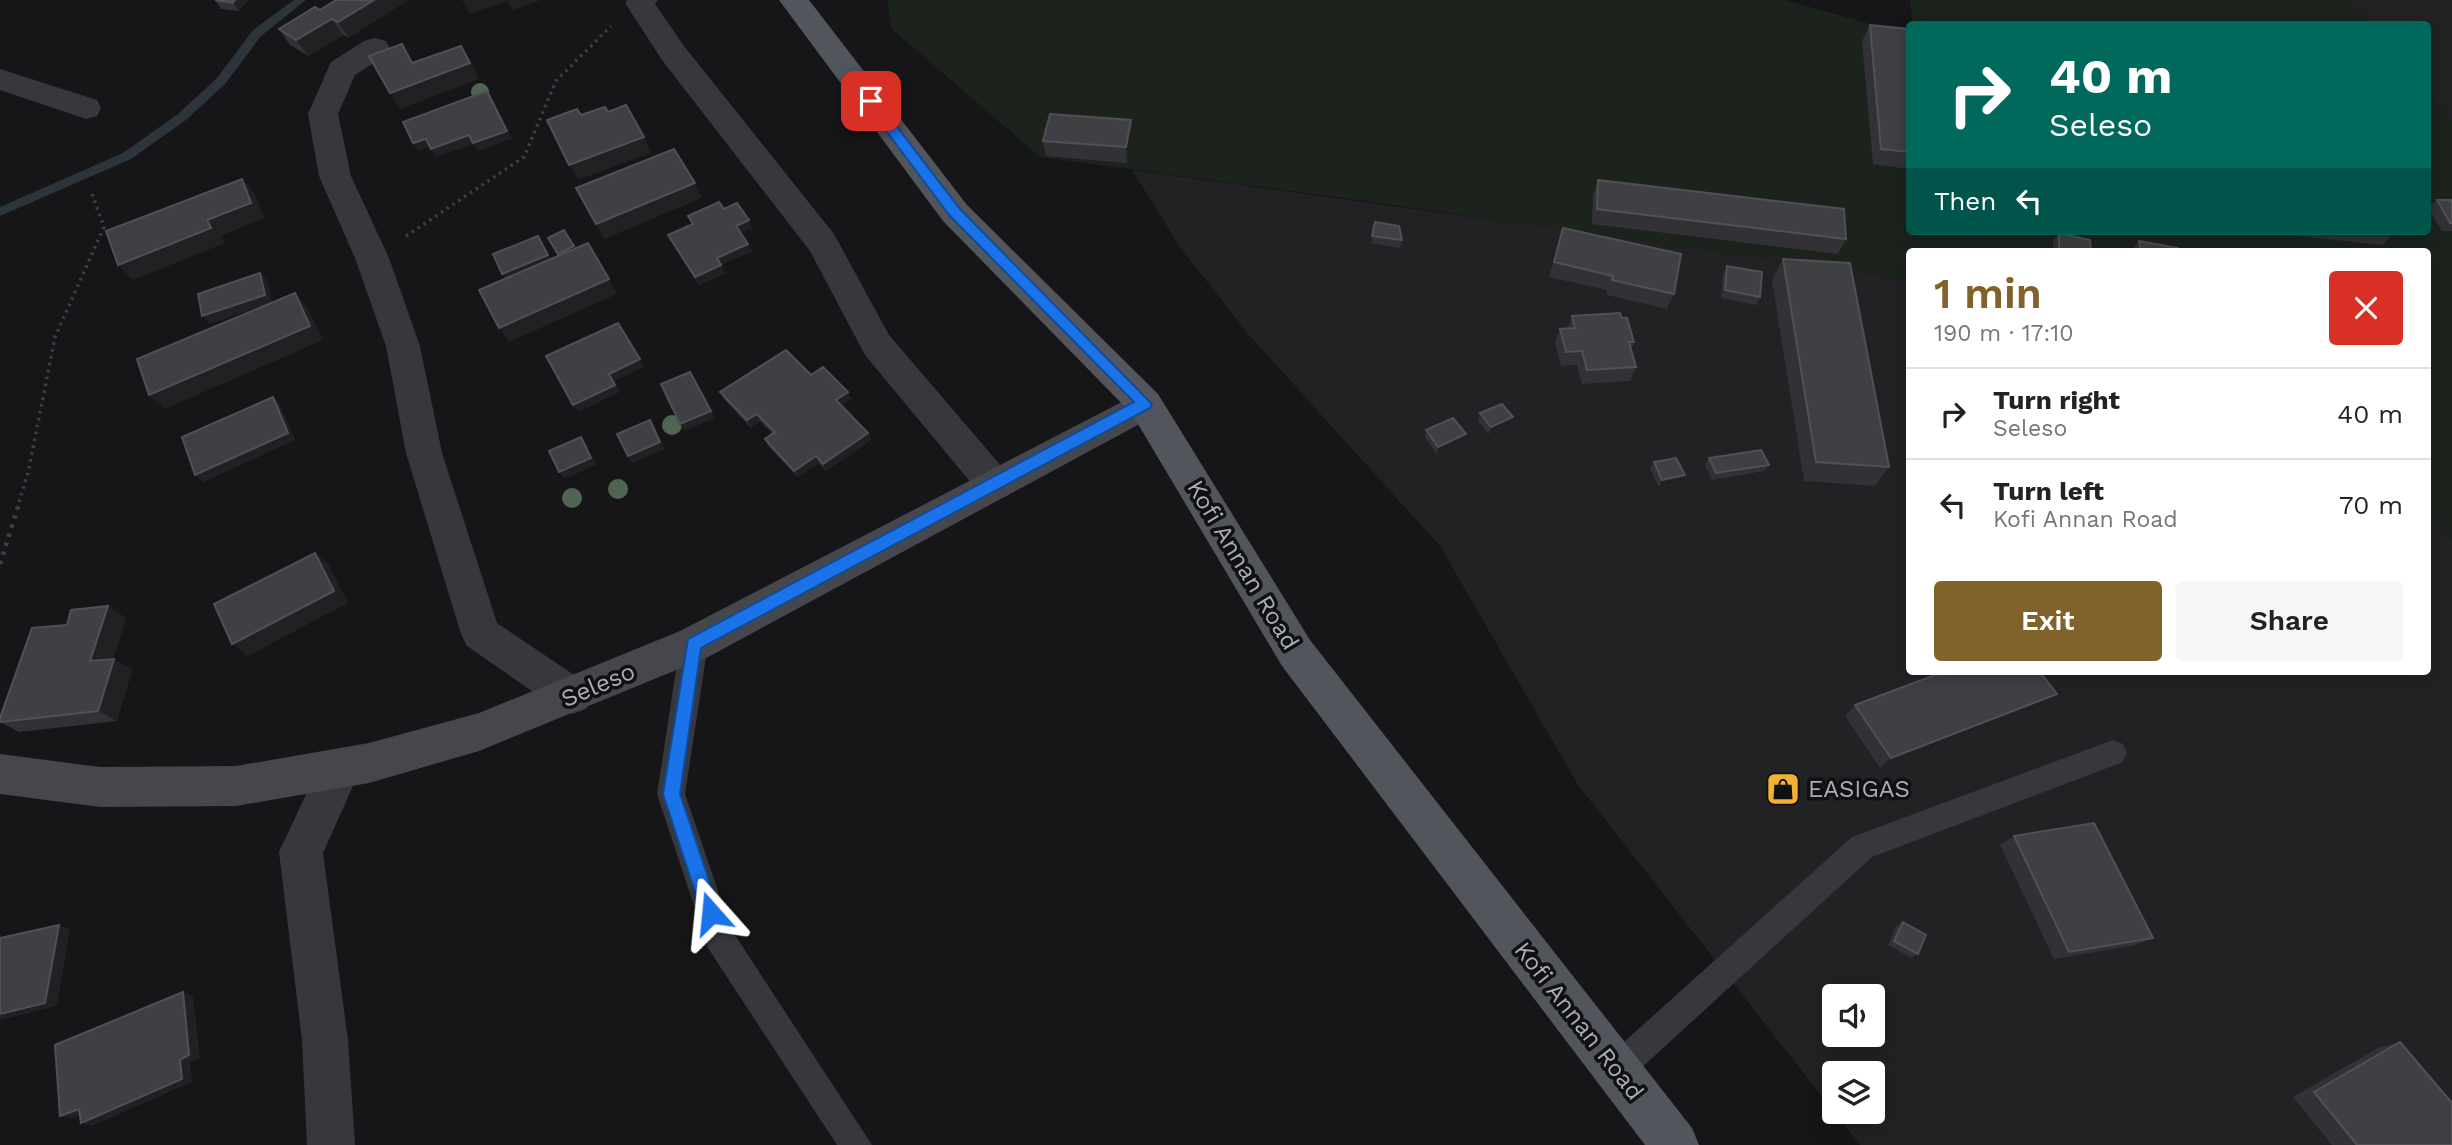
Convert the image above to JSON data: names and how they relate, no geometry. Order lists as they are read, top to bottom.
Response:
{
  "streets": {
    "main road": ["Kofi Annan Road", "Seleso"]
  },
  "crossings": [
    ["Kofi Annan Road", "Seleso"]
  ],
  "places": {
    "shop": ["EASIGAS"]
  },
  "page": {
    "turn": ["40 m", "Seleso"],
    "then": "Then",
    "heading": ["1 min", "190 m · 17:10"],
    "list": [
      {
        "name": "Turn right",
        "note": "Seleso",
        "value": "40 m"
      },
      {
        "name": "Turn left",
        "note": "Kofi Annan Road",
        "value": "70 m"
      }
    ],
    "buttons": ["Exit", "Share"]
  }
}
